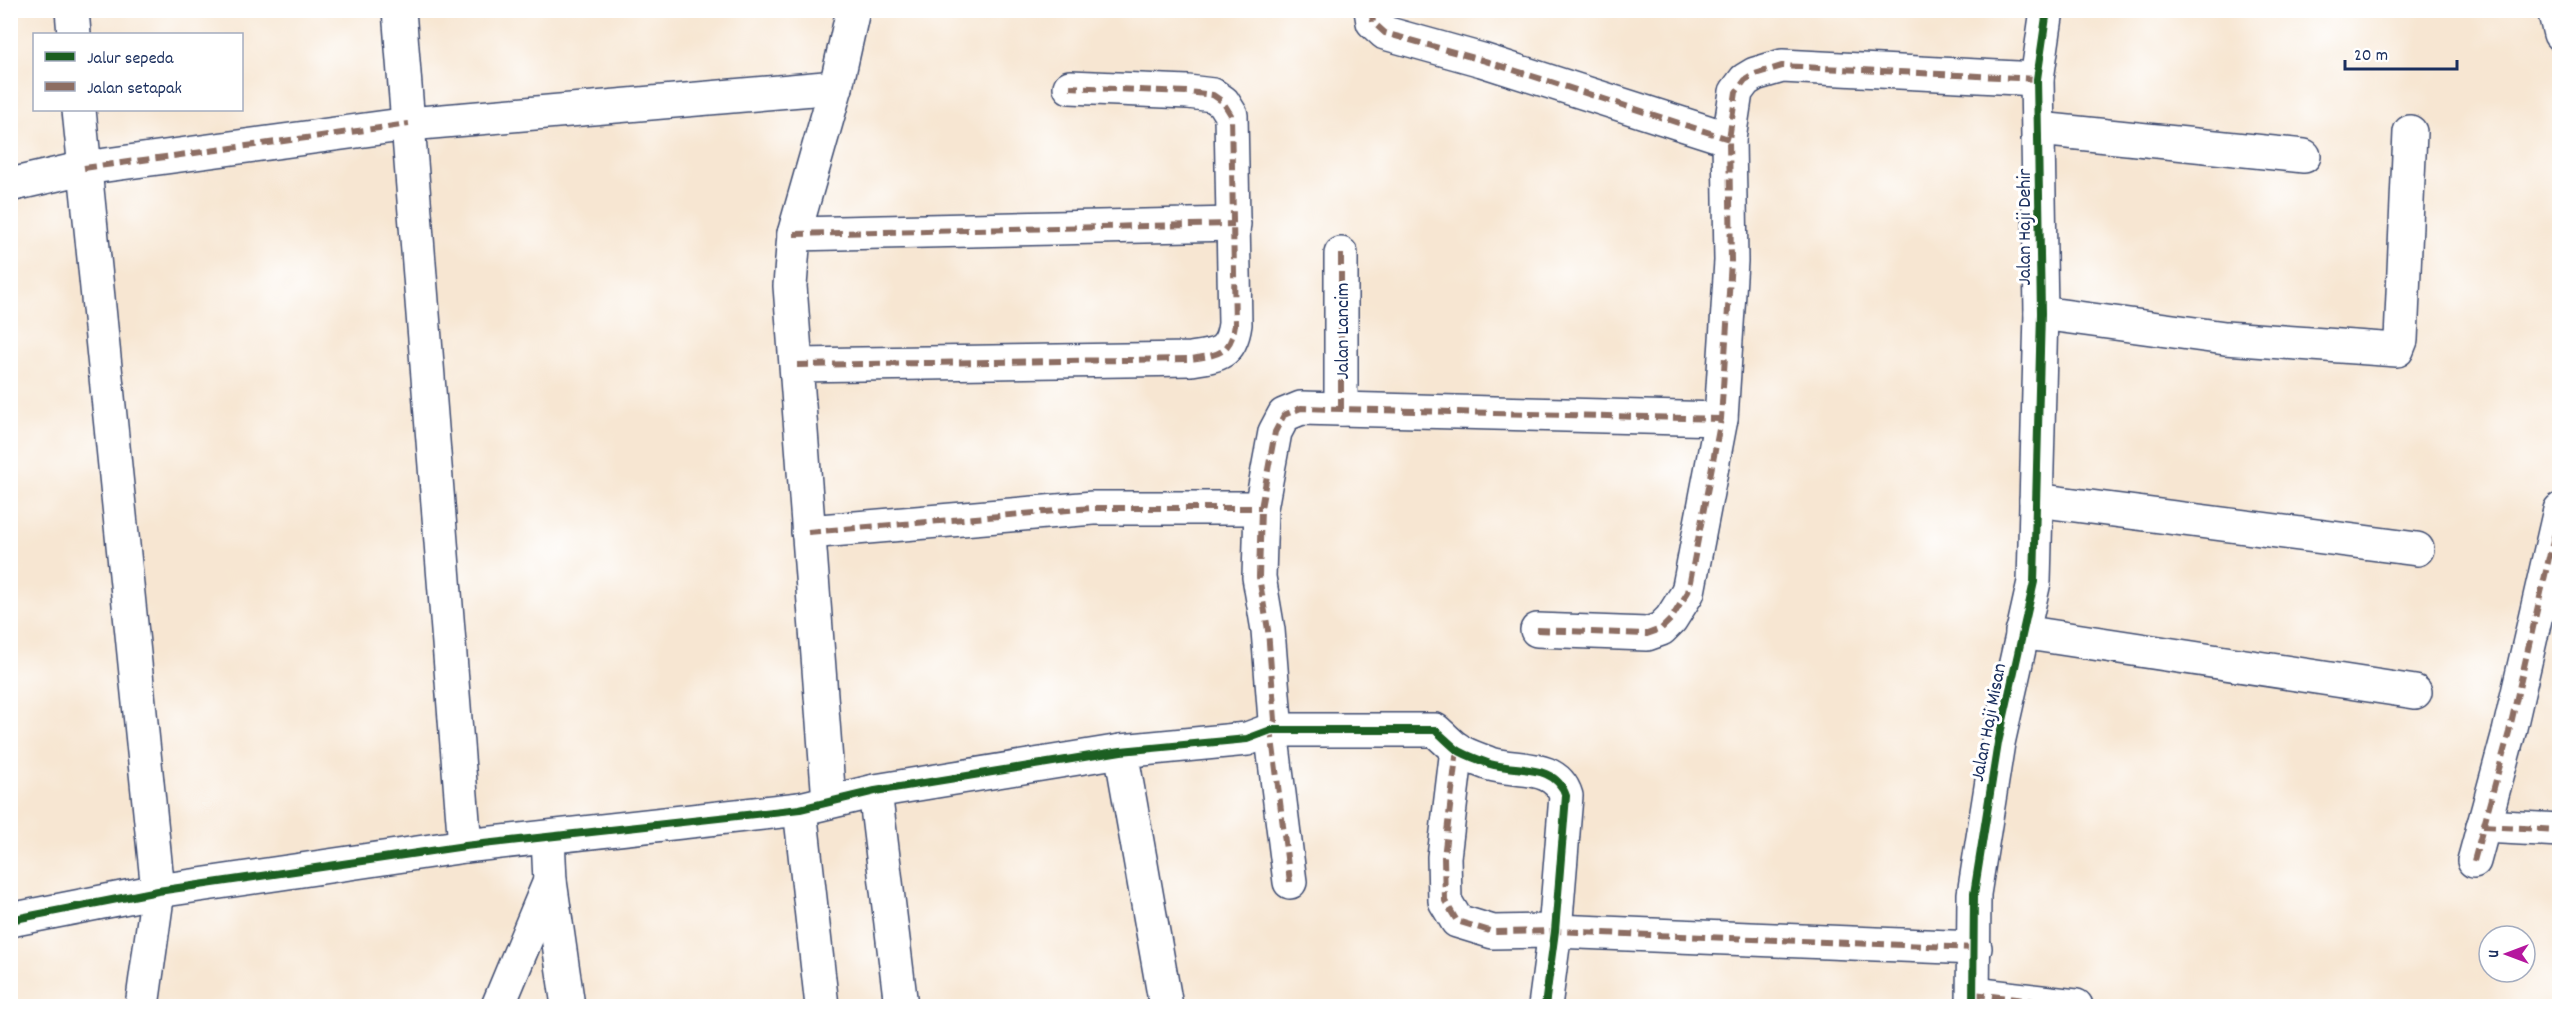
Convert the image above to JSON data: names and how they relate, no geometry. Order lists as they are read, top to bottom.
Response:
{
  "streets": {
    "street": ["Jalan Haji Dehir", "Jalan Lancim", "Jalan Haji Misan"]
  },
  "crossings": [
    ["Jalan Haji Dehir", "Jalan Haji Misan"]
  ],
  "legend": ["Jalur sepeda", "Jalan setapak"],
  "scale_bar": "20 m",
  "north": "left"
}
